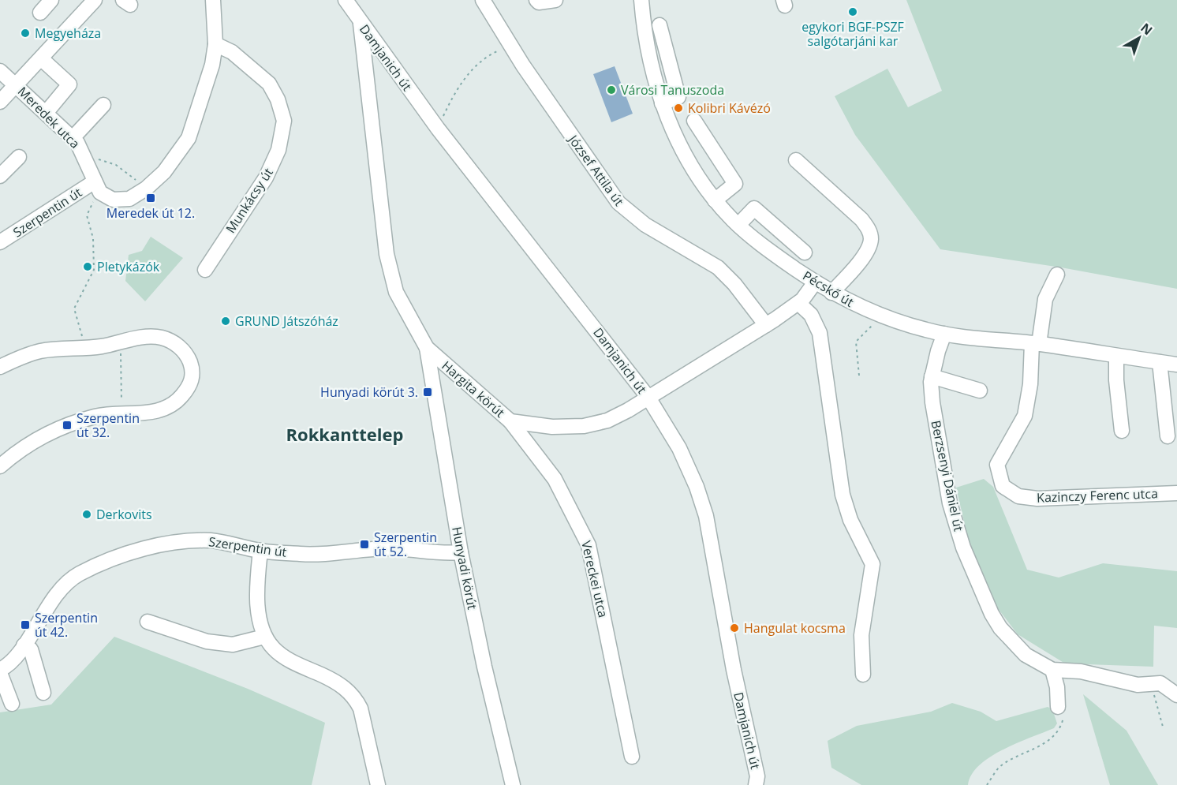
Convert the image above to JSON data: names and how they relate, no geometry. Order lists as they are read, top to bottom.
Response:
{
  "streets": {
    "street": [
      "Damjanich út",
      "Meredek utca",
      "József Attila út",
      "Munkácsy út",
      "Szerpentin út",
      "Pécskő út",
      "Hargita körút",
      "Berzsenyi Dániel út",
      "Kazinczy Ferenc utca",
      "Hunyadi körút",
      "Vereckei utca"
    ]
  },
  "crossings": [
    ["Damjanich út", "Hargita körút"],
    ["Meredek utca", "Szerpentin út"],
    ["József Attila út", "Hargita körút"],
    ["Szerpentin út", "Hunyadi körút"],
    ["Pécskő út", "Hargita körút"],
    ["Pécskő út", "Berzsenyi Dániel út"],
    ["Pécskő út", "Kazinczy Ferenc utca"],
    ["Hargita körút", "Hunyadi körút"],
    ["Hargita körút", "Vereckei utca"]
  ],
  "districts": ["Rokkanttelep"],
  "places": {
    "other": [
      "egykori BGF-PSZF salgótarjáni kar",
      "Megyeháza",
      "Városi Tanuszoda",
      "Kolibri Kávézó",
      "Pletykázók",
      "GRUND Játszóház",
      "Derkovits",
      "Hangulat kocsma"
    ],
    "transit": [
      "Meredek út 12.",
      "Hunyadi körút 3.",
      "Szerpentin út 32.",
      "Szerpentin út 52.",
      "Szerpentin út 42."
    ]
  },
  "north": "top right"
}
